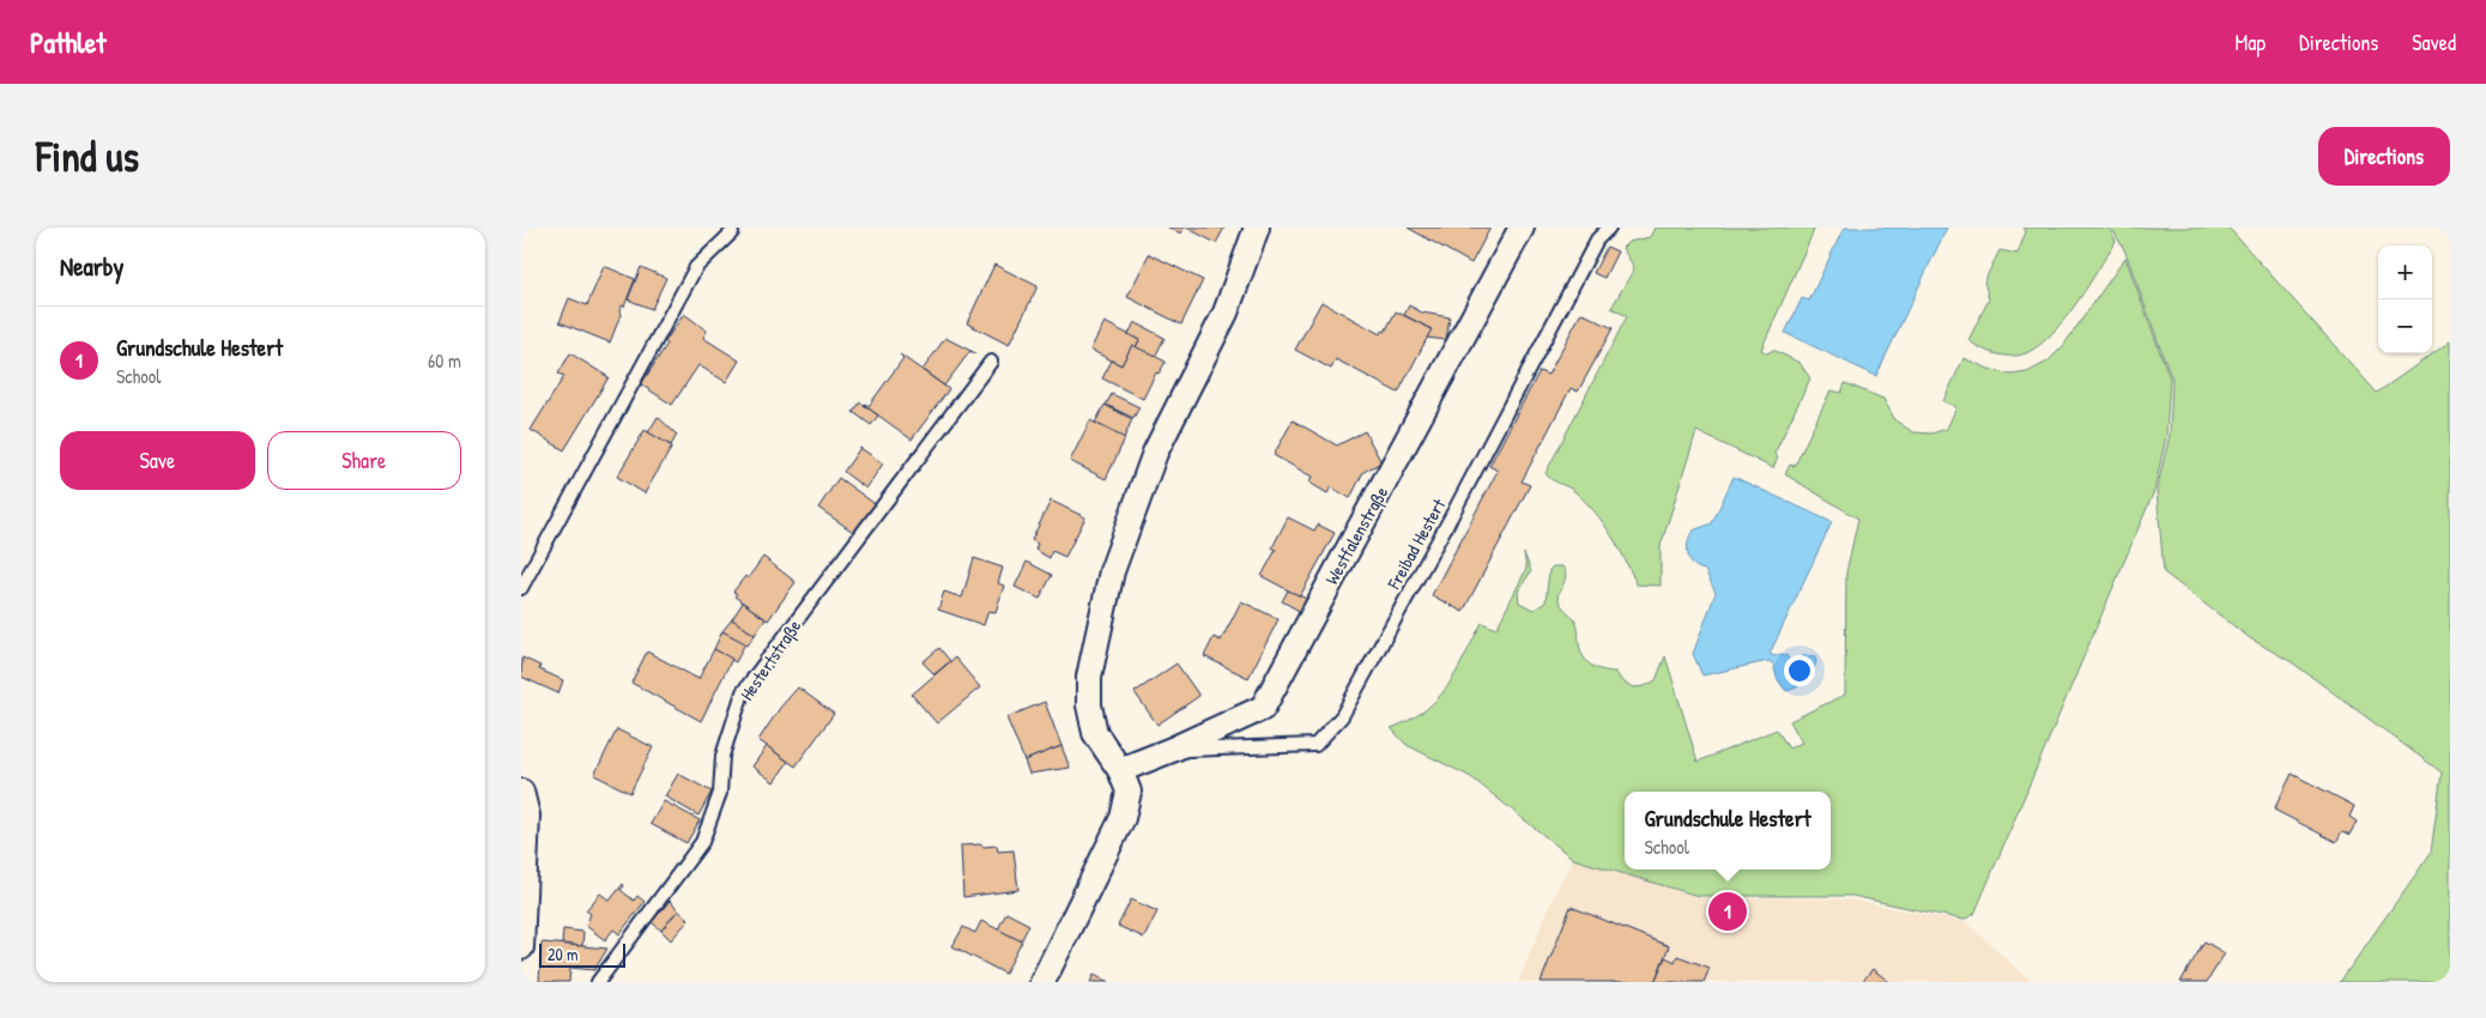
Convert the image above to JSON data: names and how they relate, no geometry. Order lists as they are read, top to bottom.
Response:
{
  "streets": {
    "street": ["Westfalenstraße"],
    "lane": ["Freibad Hestert", "Hestertstraße"]
  },
  "crossings": [
    ["Westfalenstraße", "Freibad Hestert"]
  ],
  "scale_bar": "20 m",
  "page": {
    "header": "Pathlet",
    "nav": ["Map", "Directions", "Saved"],
    "buttons": [
      "Directions",
      ["Save", "Share"]
    ],
    "title": "Find us",
    "heading": "Nearby",
    "map_buttons": ["+", "−"],
    "list": [
      {
        "mark": "1",
        "name": "Grundschule Hestert",
        "note": "School",
        "value": "60 m"
      }
    ],
    "popup": ["Grundschule Hestert", "School"],
    "pins": "1",
    "scale": "20 m"
  }
}
